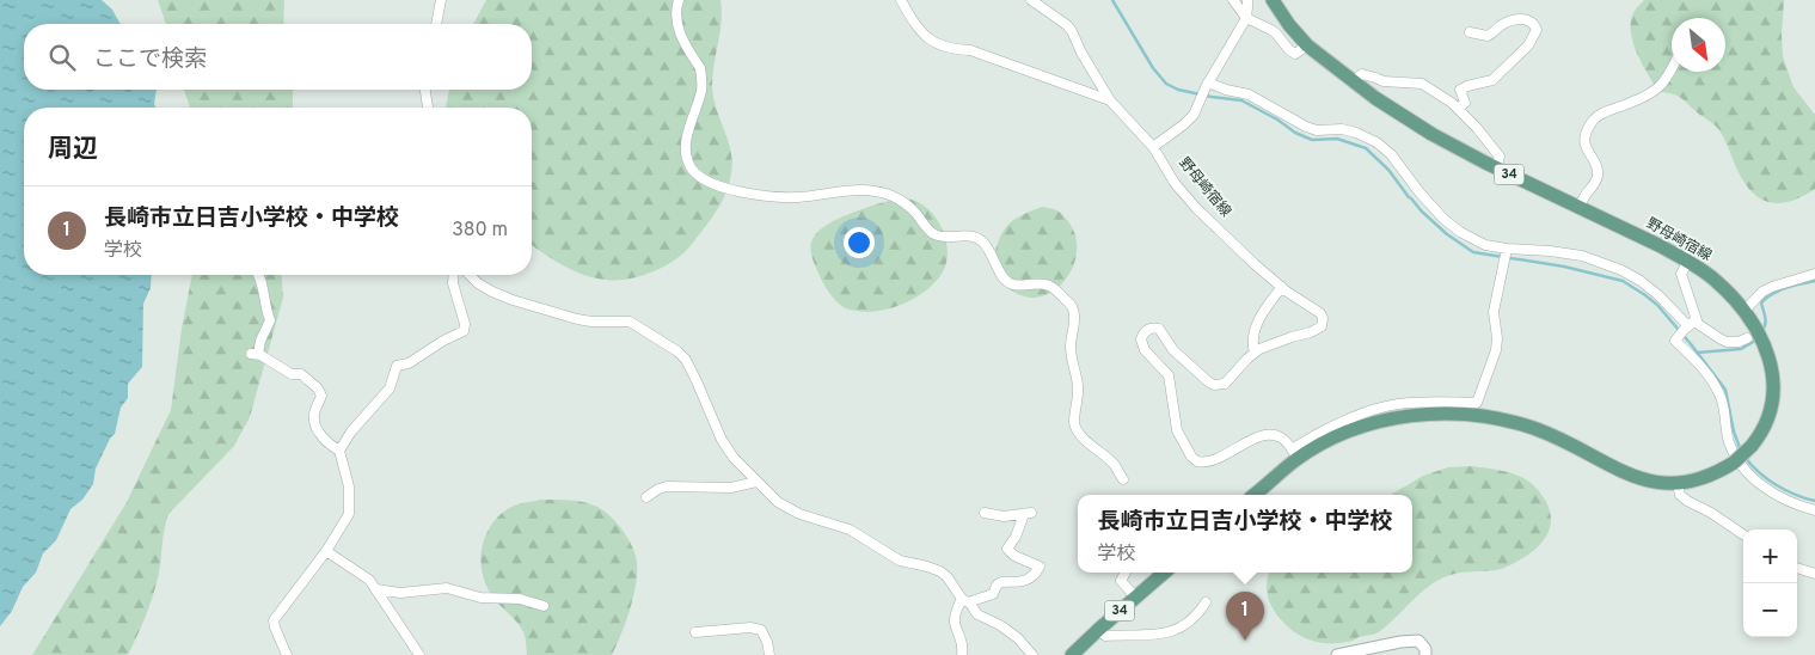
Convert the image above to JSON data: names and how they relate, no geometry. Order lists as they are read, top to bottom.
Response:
{
  "streets": {
    "main road": ["34", "野母崎宿線"]
  },
  "north": "bottom right",
  "page": {
    "search": "ここで検索",
    "heading": "周辺",
    "list": [
      {
        "mark": "1",
        "name": "長崎市立日吉小学校・中学校",
        "note": "学校",
        "value": "380 m"
      }
    ],
    "popup": ["長崎市立日吉小学校・中学校", "学校"],
    "map_buttons": ["+", "−"],
    "pins": "1"
  }
}
